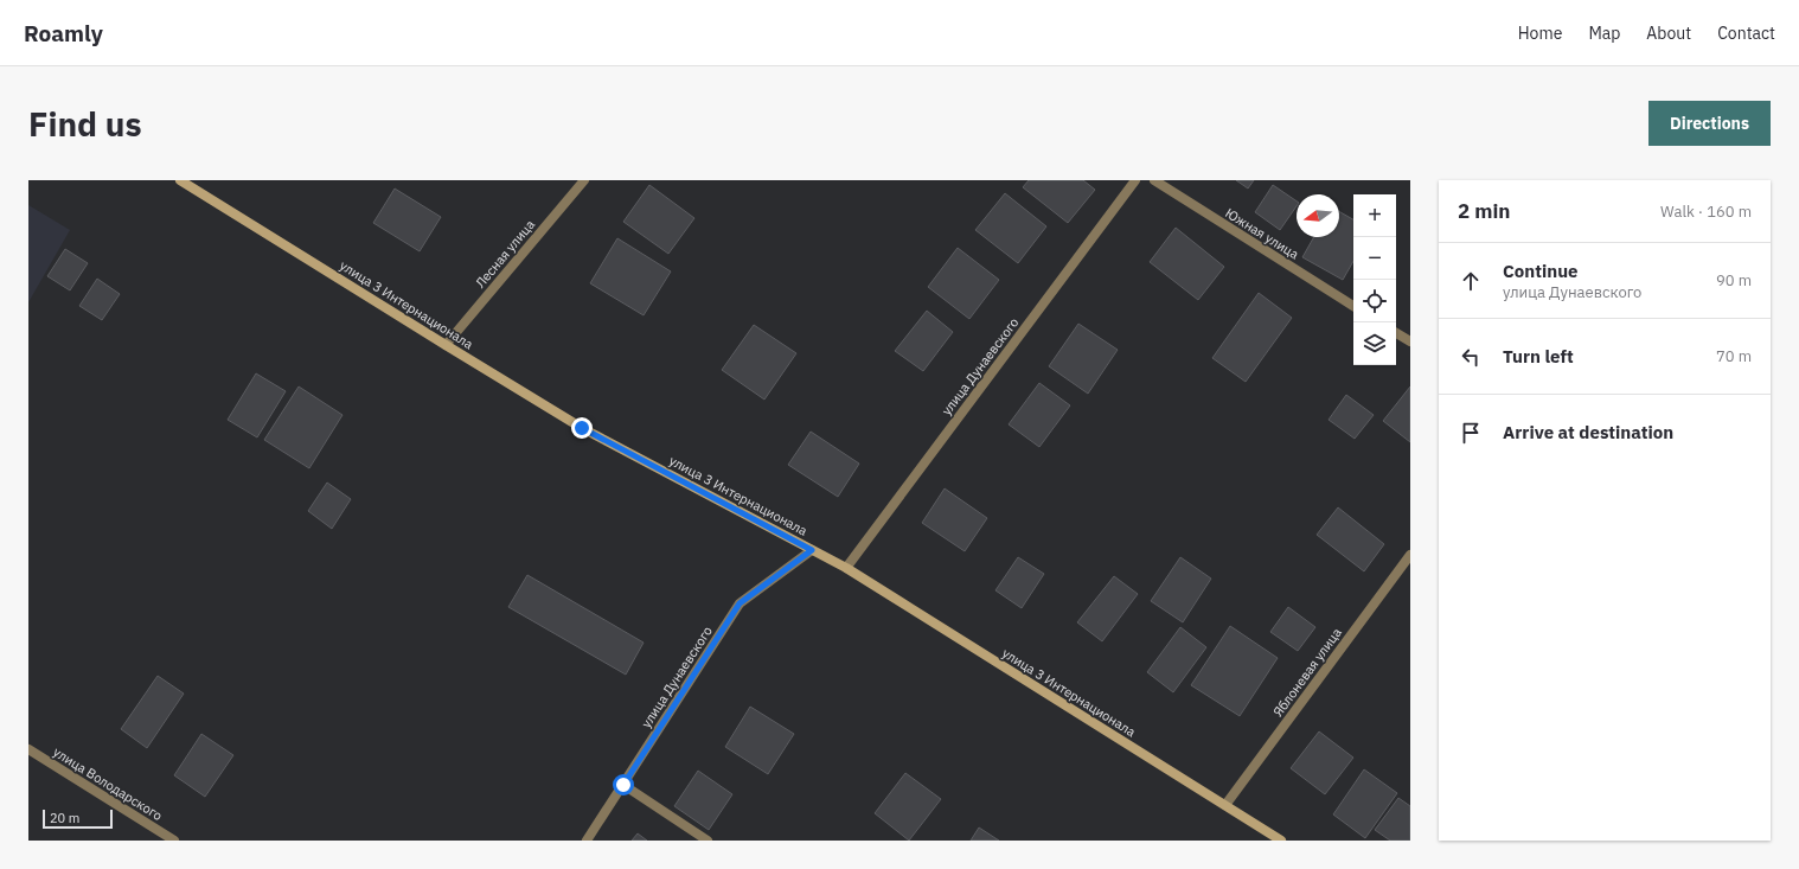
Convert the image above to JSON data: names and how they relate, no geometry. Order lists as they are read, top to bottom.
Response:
{
  "streets": {
    "street": [
      "Южная улица",
      "Лесная улица",
      "улица 3 Интернационала",
      "улица Дунаевского",
      "Яблоневая улица",
      "улица Володарского"
    ]
  },
  "crossings": [
    ["Лесная улица", "улица 3 Интернационала"],
    ["улица 3 Интернационала", "улица Дунаевского"],
    ["улица 3 Интернационала", "Яблоневая улица"]
  ],
  "scale_bar": "20 m",
  "north": "left",
  "page": {
    "header": "Roamly",
    "nav": [
      "Home",
      "Map",
      "About",
      "Contact"
    ],
    "buttons": "Directions",
    "title": "Find us",
    "heading": ["2 min", "Walk · 160 m"],
    "map_buttons": ["+", "−"],
    "list": [
      ["Continue", "улица Дунаевского", "90 m"],
      ["Turn left", "70 m"],
      "Arrive at destination"
    ],
    "scale": "20 m"
  }
}
